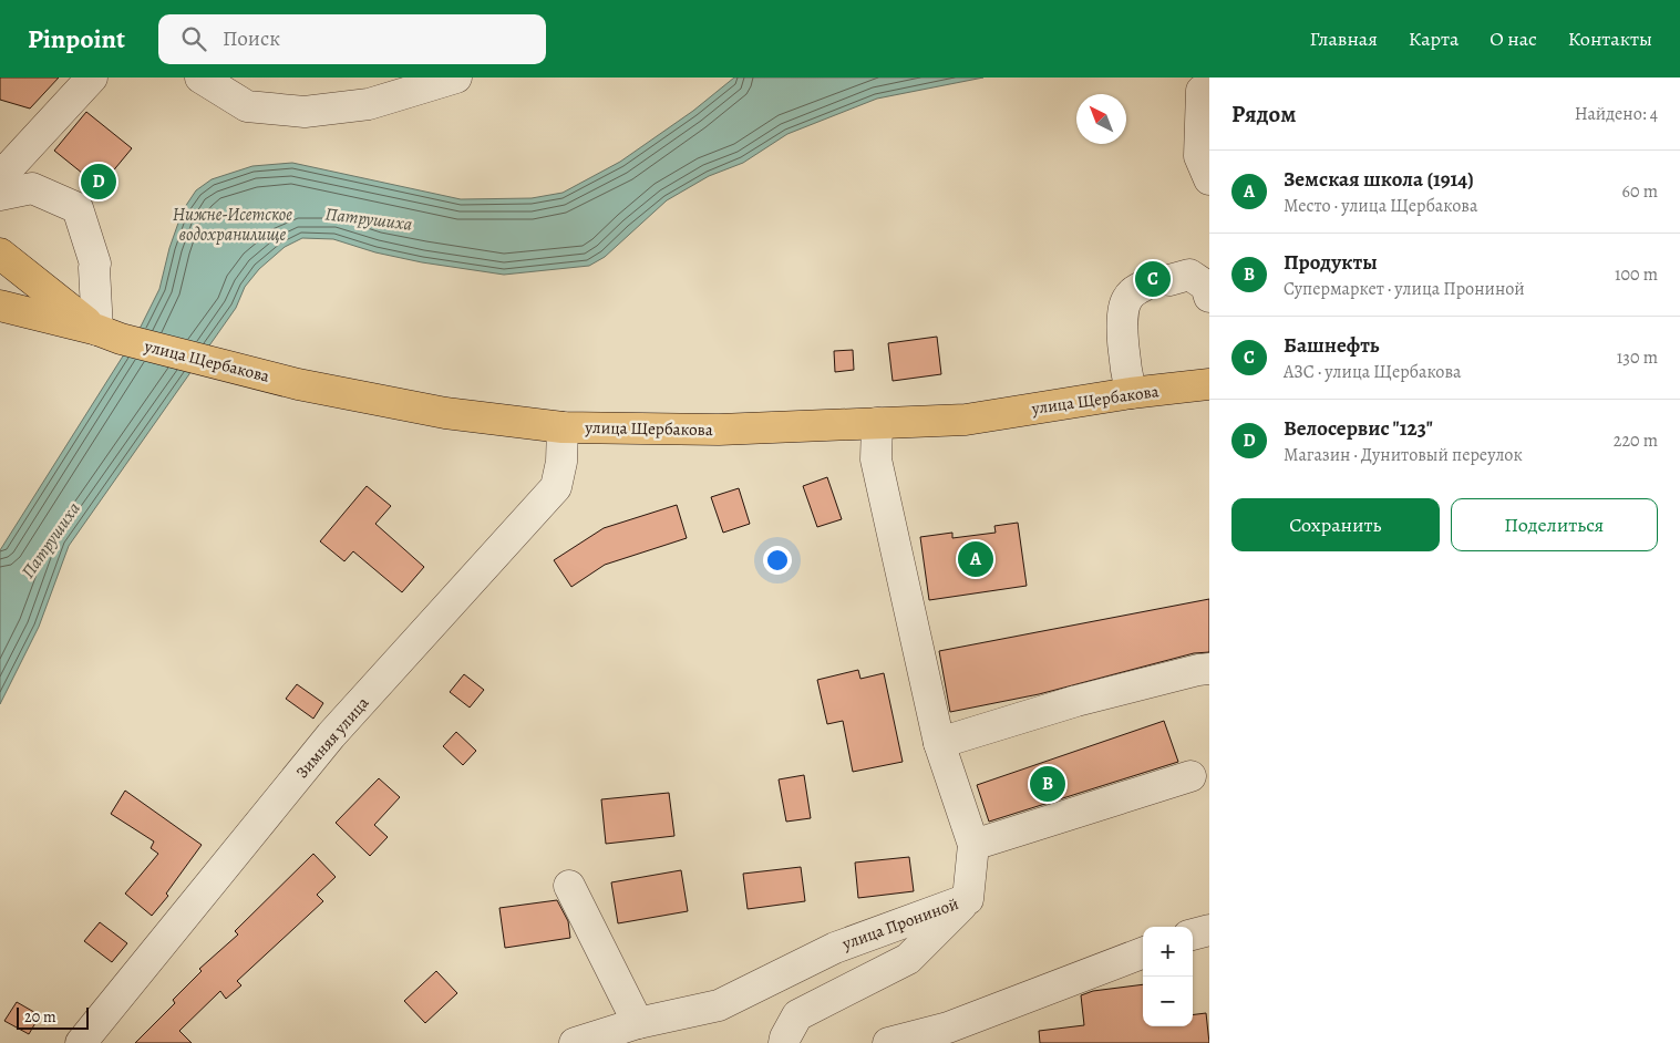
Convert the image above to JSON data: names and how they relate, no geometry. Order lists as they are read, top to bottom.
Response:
{
  "streets": {
    "main road": ["улица Щербакова"],
    "street": ["Зимняя улица", "улица Прониной"]
  },
  "crossings": [
    ["улица Щербакова", "Зимняя улица"],
    ["улица Щербакова", "улица Прониной"]
  ],
  "water": ["Нижне-Исетское водохранилище", "Патрушиха"],
  "scale_bar": "20 m",
  "north": "top left",
  "page": {
    "header": "Pinpoint",
    "search": "Поиск",
    "nav": [
      "Главная",
      "Карта",
      "О нас",
      "Контакты"
    ],
    "heading": ["Рядом", "Найдено: 4"],
    "list": [
      {
        "mark": "A",
        "name": "Земская школа (1914)",
        "note": "Место · улица Щербакова",
        "value": "60 m"
      },
      {
        "mark": "B",
        "name": "Продукты",
        "note": "Супермаркет · улица Прониной",
        "value": "100 m"
      },
      {
        "mark": "C",
        "name": "Башнефть",
        "note": "АЗС · улица Щербакова",
        "value": "130 m"
      },
      {
        "mark": "D",
        "name": "Велосервис \"123\"",
        "note": "Магазин · Дунитовый переулок",
        "value": "220 m"
      }
    ],
    "pins": [
      "D",
      "C",
      "A",
      "B"
    ],
    "buttons": ["Сохранить", "Поделиться"],
    "map_buttons": ["+", "−"],
    "scale": "20 m"
  }
}
